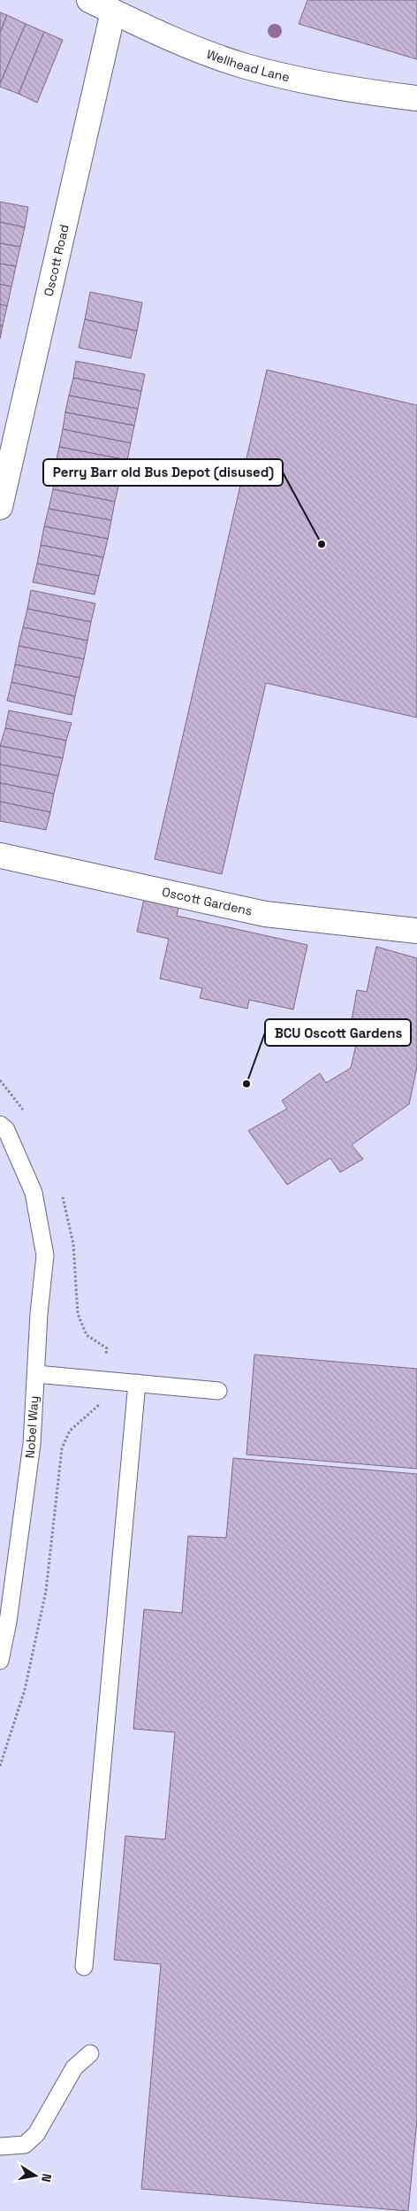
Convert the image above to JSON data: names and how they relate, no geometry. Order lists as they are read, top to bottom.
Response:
{
  "streets": {
    "street": ["Wellhead Lane", "Oscott Road", "Oscott Gardens"],
    "lane": ["Nobel Way"]
  },
  "crossings": [
    ["Wellhead Lane", "Oscott Road"]
  ],
  "places": ["Perry Barr old Bus Depot (disused)", "BCU Oscott Gardens"],
  "north": "right"
}
